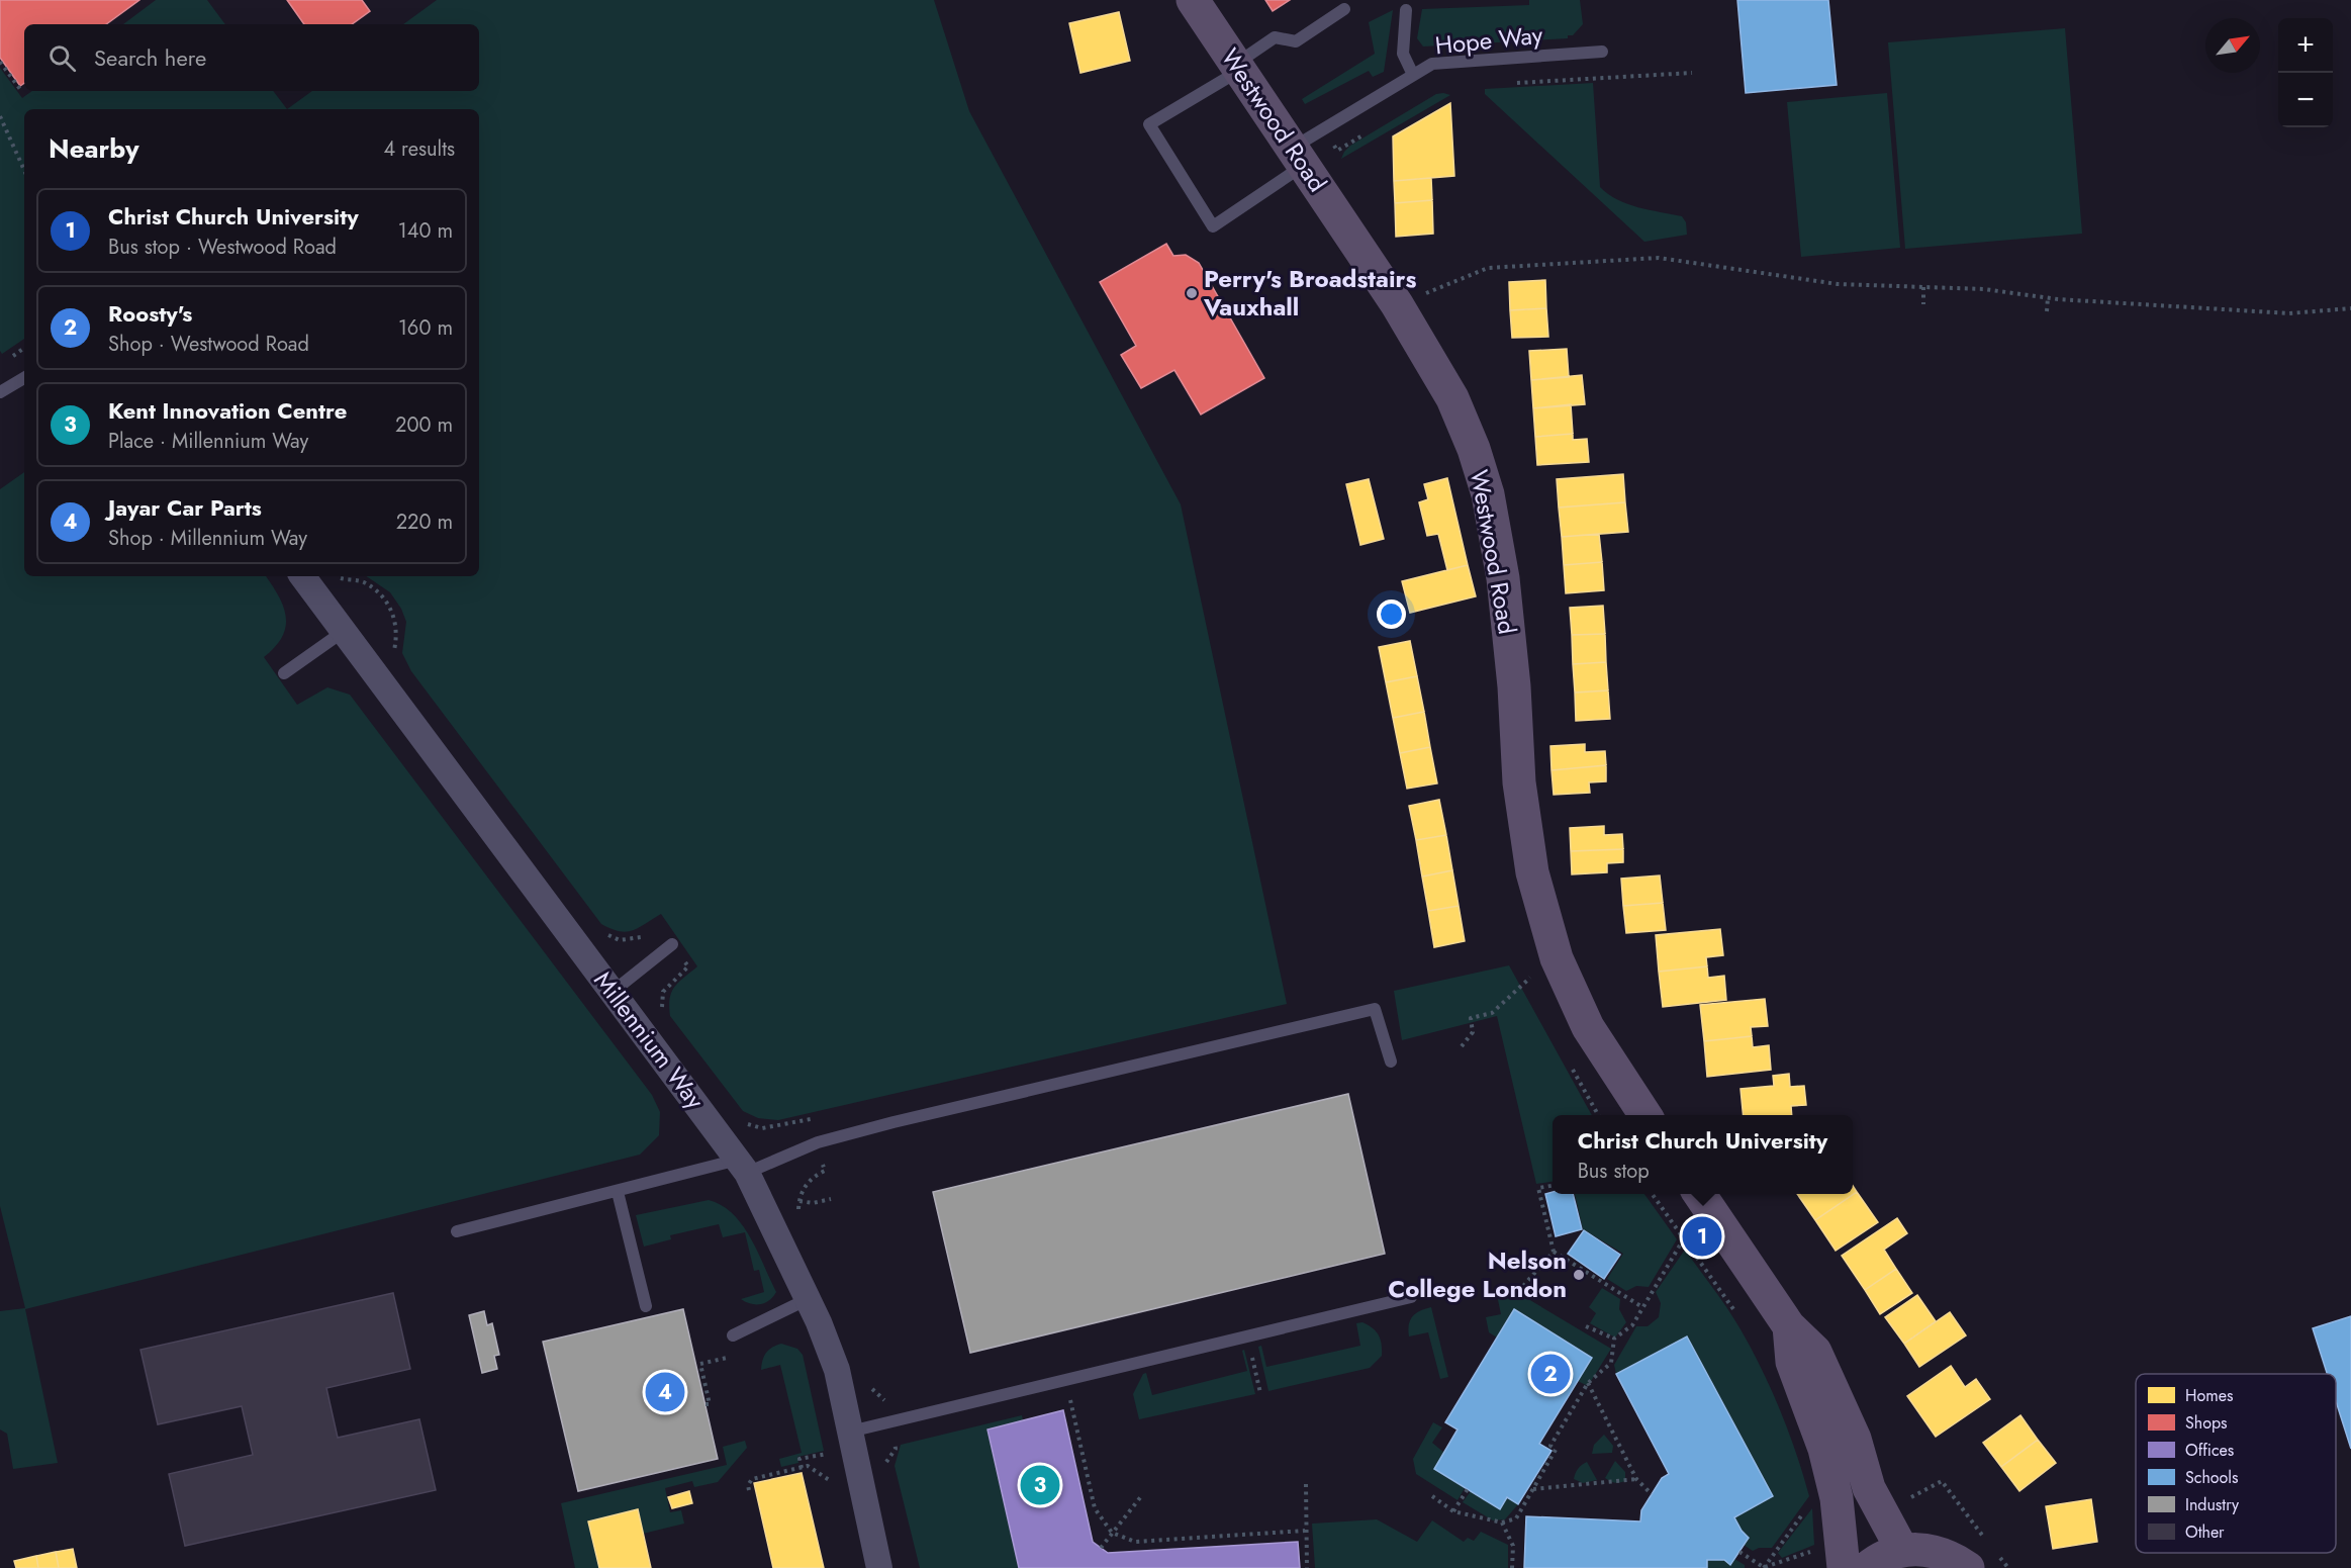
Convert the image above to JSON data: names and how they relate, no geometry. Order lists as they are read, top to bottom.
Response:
{
  "streets": {
    "main road": ["Westwood Road"],
    "street": ["Millennium Way"],
    "lane": ["Hope Way"]
  },
  "crossings": [
    ["Hope Way", "Westwood Road"]
  ],
  "places": ["Perry's Broadstairs Vauxhall", "Nelson College London"],
  "legend": [
    "Homes",
    "Shops",
    "Offices",
    "Schools",
    "Industry",
    "Other"
  ],
  "north": "top right",
  "page": {
    "map_buttons": ["+", "−"],
    "search": "Search here",
    "heading": ["Nearby", "4 results"],
    "list": [
      {
        "mark": "1",
        "name": "Christ Church University",
        "note": "Bus stop · Westwood Road",
        "value": "140 m"
      },
      {
        "mark": "2",
        "name": "Roosty's",
        "note": "Shop · Westwood Road",
        "value": "160 m"
      },
      {
        "mark": "3",
        "name": "Kent Innovation Centre",
        "note": "Place · Millennium Way",
        "value": "200 m"
      },
      {
        "mark": "4",
        "name": "Jayar Car Parts",
        "note": "Shop · Millennium Way",
        "value": "220 m"
      }
    ],
    "popup": ["Christ Church University", "Bus stop"],
    "pins": [
      "1",
      "2",
      "4",
      "3"
    ]
  }
}
